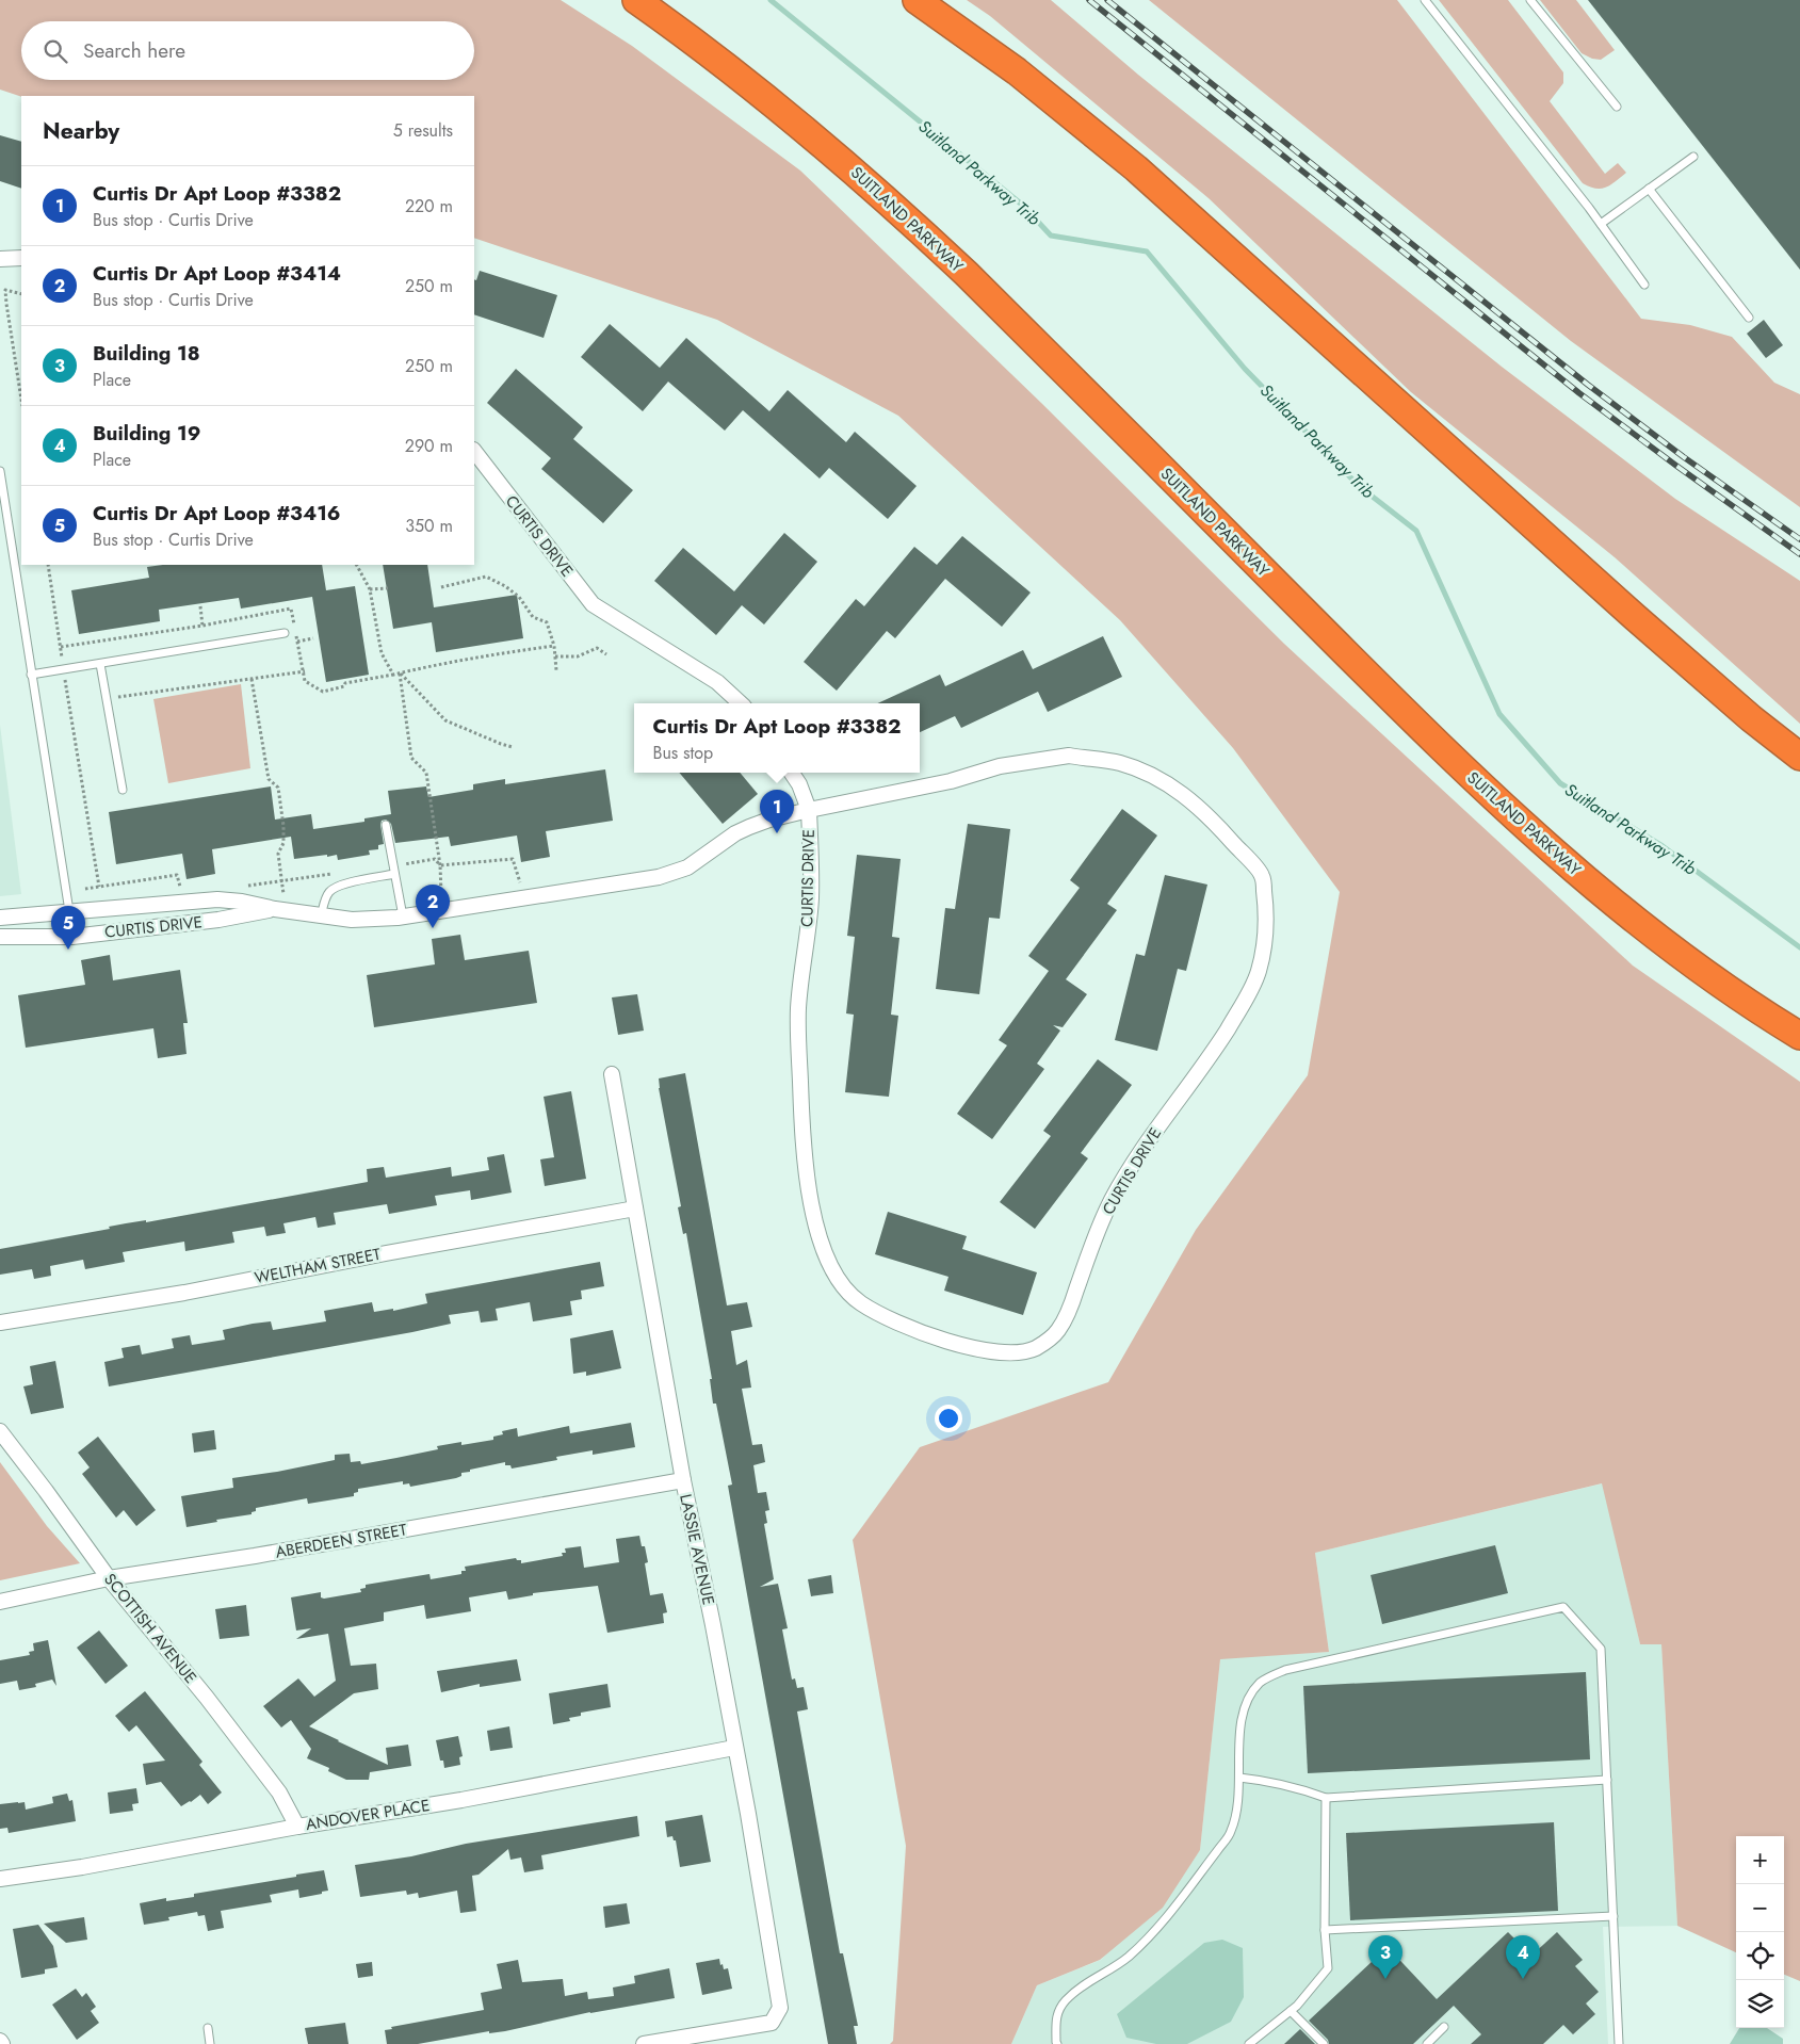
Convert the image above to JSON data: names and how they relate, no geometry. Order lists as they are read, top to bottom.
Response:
{
  "streets": {
    "highway": ["SUITLAND PARKWAY"],
    "street": [
      "CURTIS DRIVE",
      "WELTHAM STREET",
      "ABERDEEN STREET",
      "LASSIE AVENUE",
      "SCOTTISH AVENUE",
      "ANDOVER PLACE"
    ]
  },
  "crossings": [
    ["WELTHAM STREET", "LASSIE AVENUE"],
    ["ABERDEEN STREET", "LASSIE AVENUE"],
    ["ABERDEEN STREET", "SCOTTISH AVENUE"],
    ["LASSIE AVENUE", "ANDOVER PLACE"],
    ["SCOTTISH AVENUE", "ANDOVER PLACE"]
  ],
  "water": ["Suitland Parkway Trib"],
  "page": {
    "search": "Search here",
    "heading": ["Nearby", "5 results"],
    "list": [
      {
        "mark": "1",
        "name": "Curtis Dr Apt Loop #3382",
        "note": "Bus stop · Curtis Drive",
        "value": "220 m"
      },
      {
        "mark": "2",
        "name": "Curtis Dr Apt Loop #3414",
        "note": "Bus stop · Curtis Drive",
        "value": "250 m"
      },
      {
        "mark": "3",
        "name": "Building 18",
        "note": "Place",
        "value": "250 m"
      },
      {
        "mark": "4",
        "name": "Building 19",
        "note": "Place",
        "value": "290 m"
      },
      {
        "mark": "5",
        "name": "Curtis Dr Apt Loop #3416",
        "note": "Bus stop · Curtis Drive",
        "value": "350 m"
      }
    ],
    "popup": ["Curtis Dr Apt Loop #3382", "Bus stop"],
    "pins": [
      "1",
      "2",
      "5",
      "3",
      "4"
    ],
    "map_buttons": ["+", "−"]
  }
}
